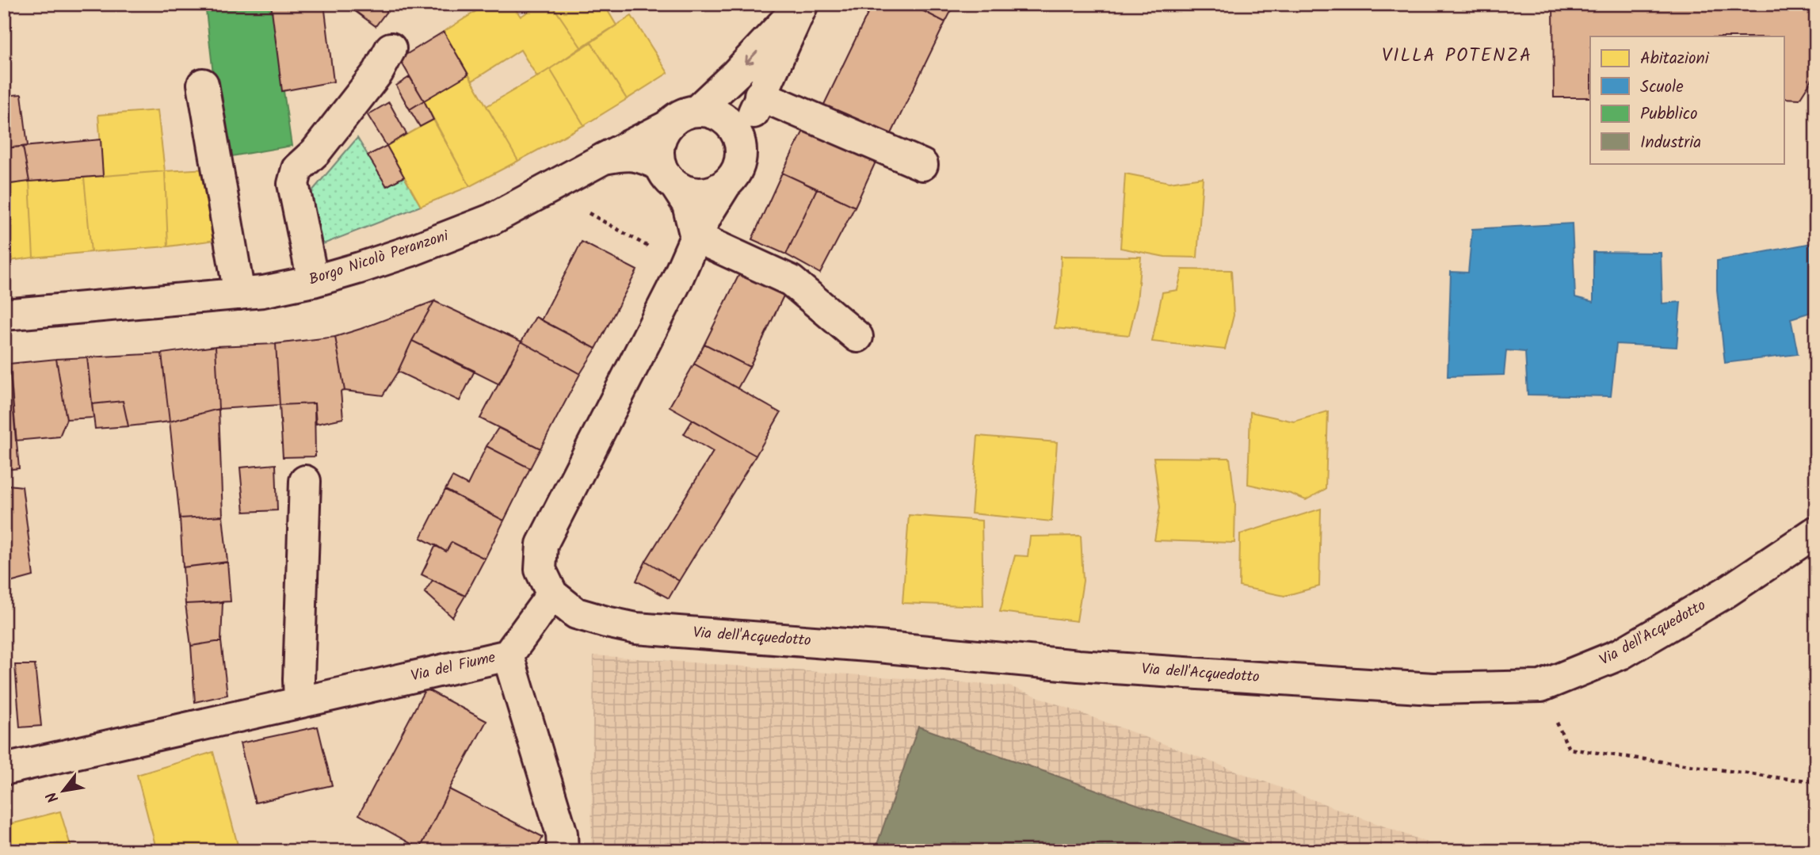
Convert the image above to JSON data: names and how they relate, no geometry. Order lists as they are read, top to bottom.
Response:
{
  "streets": {
    "street": ["Borgo Nicolò Peranzoni", "Via dell'Acquedotto", "Via del Fiume"]
  },
  "crossings": [
    ["Via dell'Acquedotto", "Via del Fiume"]
  ],
  "districts": ["VILLA POTENZA"],
  "legend": [
    "Abitazioni",
    "Scuole",
    "Pubblico",
    "Industria"
  ],
  "north": "bottom left"
}
